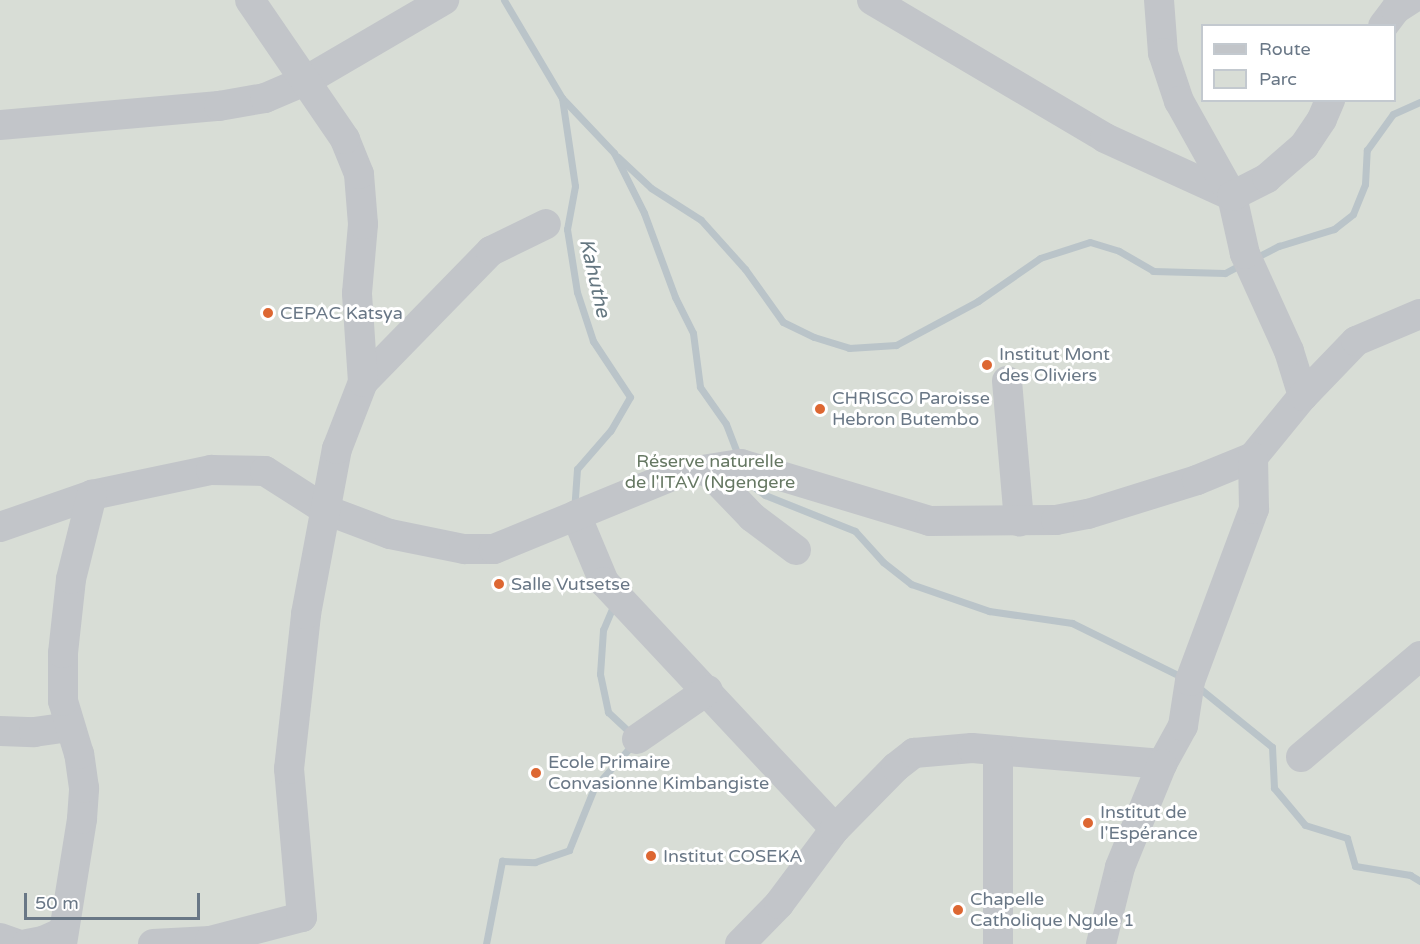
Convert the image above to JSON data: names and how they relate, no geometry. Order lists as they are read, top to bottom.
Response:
{
  "water": ["Kahuthe"],
  "parks": ["Réserve naturelle de l'ITAV (Ngengere"],
  "places": [
    "CEPAC Katsya",
    "Institut Mont des Oliviers",
    "CHRISCO Paroisse Hebron Butembo",
    "Salle Vutsetse",
    "Ecole Primaire Convasionne Kimbangiste",
    "Institut de l'Espérance",
    "Institut COSEKA",
    "Chapelle Catholique Ngule 1"
  ],
  "legend": ["Route", "Parc"],
  "scale_bar": "50 m"
}
